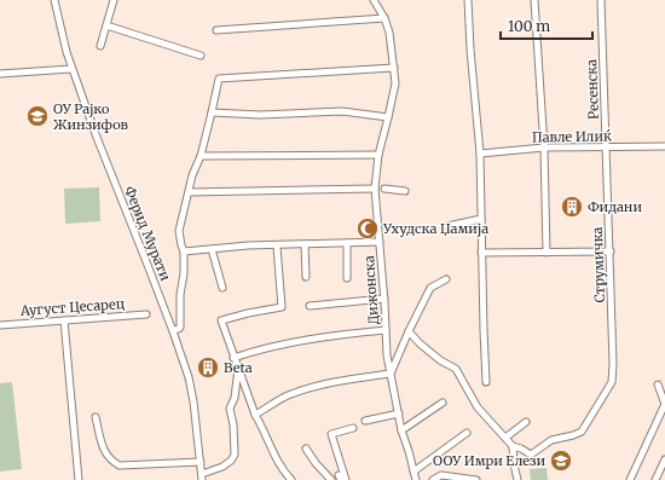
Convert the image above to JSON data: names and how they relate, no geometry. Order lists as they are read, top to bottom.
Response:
{
  "streets": {
    "street": [
      "Ресенска",
      "Павле Илиќ",
      "Ферид Мурати",
      "Струмичка",
      "Дижонска",
      "Аугуст Цесарец"
    ]
  },
  "crossings": [
    ["Ресенска", "Павле Илиќ"],
    ["Ресенска", "Струмичка"],
    ["Павле Илиќ", "Струмичка"]
  ],
  "places": {
    "school or university": ["ОУ Рајко Жинзифов", "ООУ Имри Елези"],
    "building": ["Фидани", "Beta"],
    "mosque": ["Ухудска Џамија"]
  },
  "scale_bar": "100 m"
}
